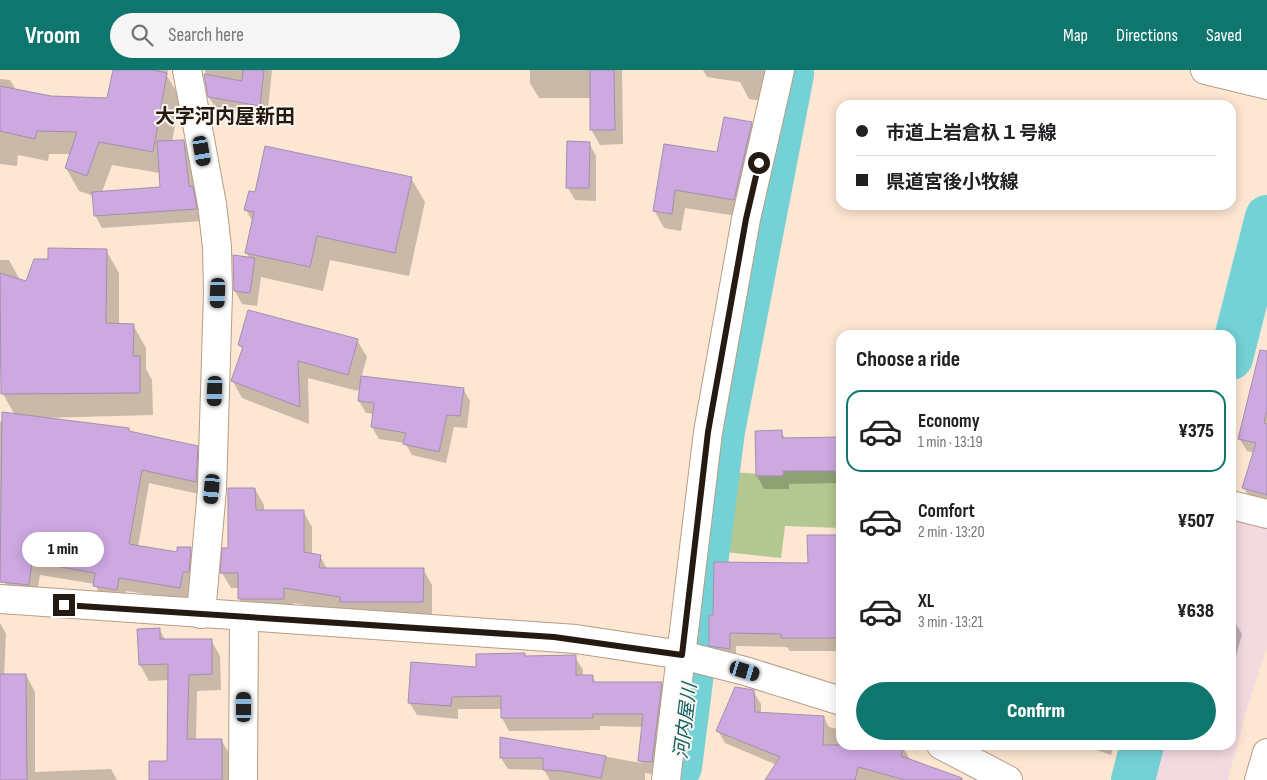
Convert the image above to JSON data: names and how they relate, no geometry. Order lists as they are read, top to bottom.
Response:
{
  "districts": ["大字河内屋新田"],
  "water": ["河内屋川"],
  "page": {
    "header": "Vroom",
    "search": "Search here",
    "nav": ["Map", "Directions", "Saved"],
    "banner": ["市道上岩倉杁１号線", "県道宮後小牧線"],
    "heading": "Choose a ride",
    "list": [
      {
        "name": "Economy",
        "note": "1 min · 13:19",
        "value": "¥375"
      },
      {
        "name": "Comfort",
        "note": "2 min · 13:20",
        "value": "¥507"
      },
      {
        "name": "XL",
        "note": "3 min · 13:21",
        "value": "¥638"
      }
    ],
    "bubble": "1 min",
    "buttons": "Confirm"
  }
}
